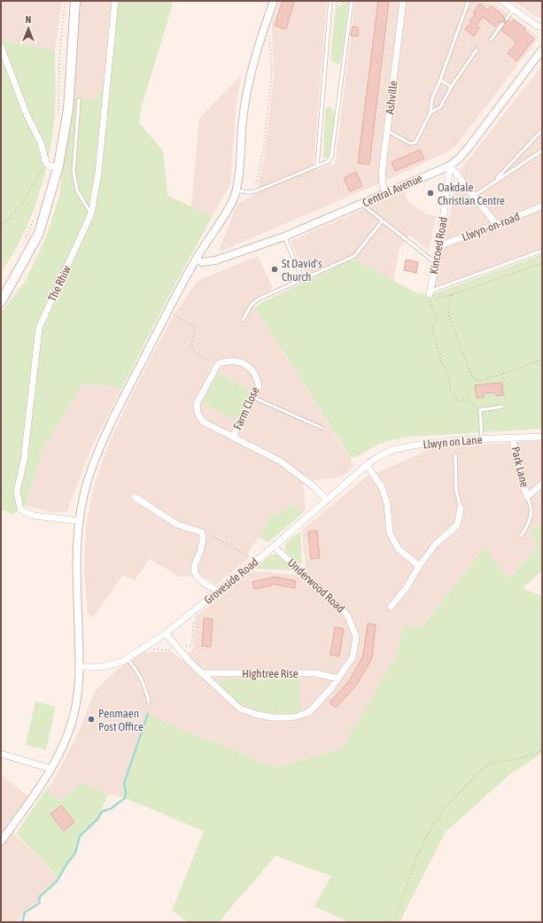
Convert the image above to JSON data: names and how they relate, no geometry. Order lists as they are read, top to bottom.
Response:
{
  "streets": {
    "street": [
      "Ashville",
      "Central Avenue",
      "Llwyn-on-road",
      "Kincoed Road",
      "The Rhiw",
      "Farm Close",
      "Llwyn on Lane",
      "Park Lane",
      "Groveside Road",
      "Underwood Road",
      "Hightree Rise"
    ]
  },
  "crossings": [
    ["Ashville", "Central Avenue"],
    ["Central Avenue", "Kincoed Road"],
    ["Llwyn-on-road", "Kincoed Road"],
    ["Farm Close", "Groveside Road"],
    ["Llwyn on Lane", "Park Lane"],
    ["Llwyn on Lane", "Groveside Road"],
    ["Groveside Road", "Underwood Road"],
    ["Underwood Road", "Hightree Rise"]
  ],
  "places": ["Oakdale Christian Centre", "St David's Church", "Penmaen Post Office"],
  "north": "top"
}
